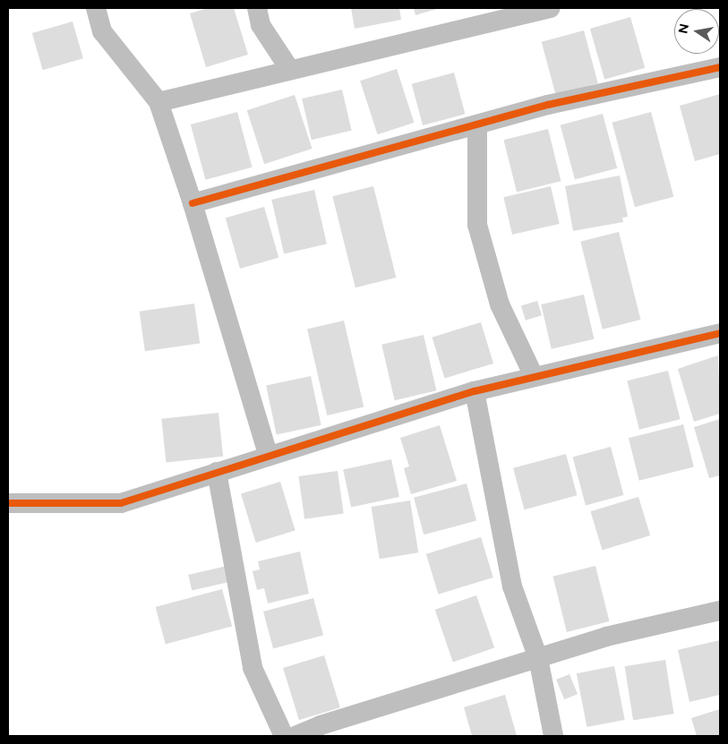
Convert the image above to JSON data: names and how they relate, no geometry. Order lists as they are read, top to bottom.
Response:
{
  "north": "left"
}
